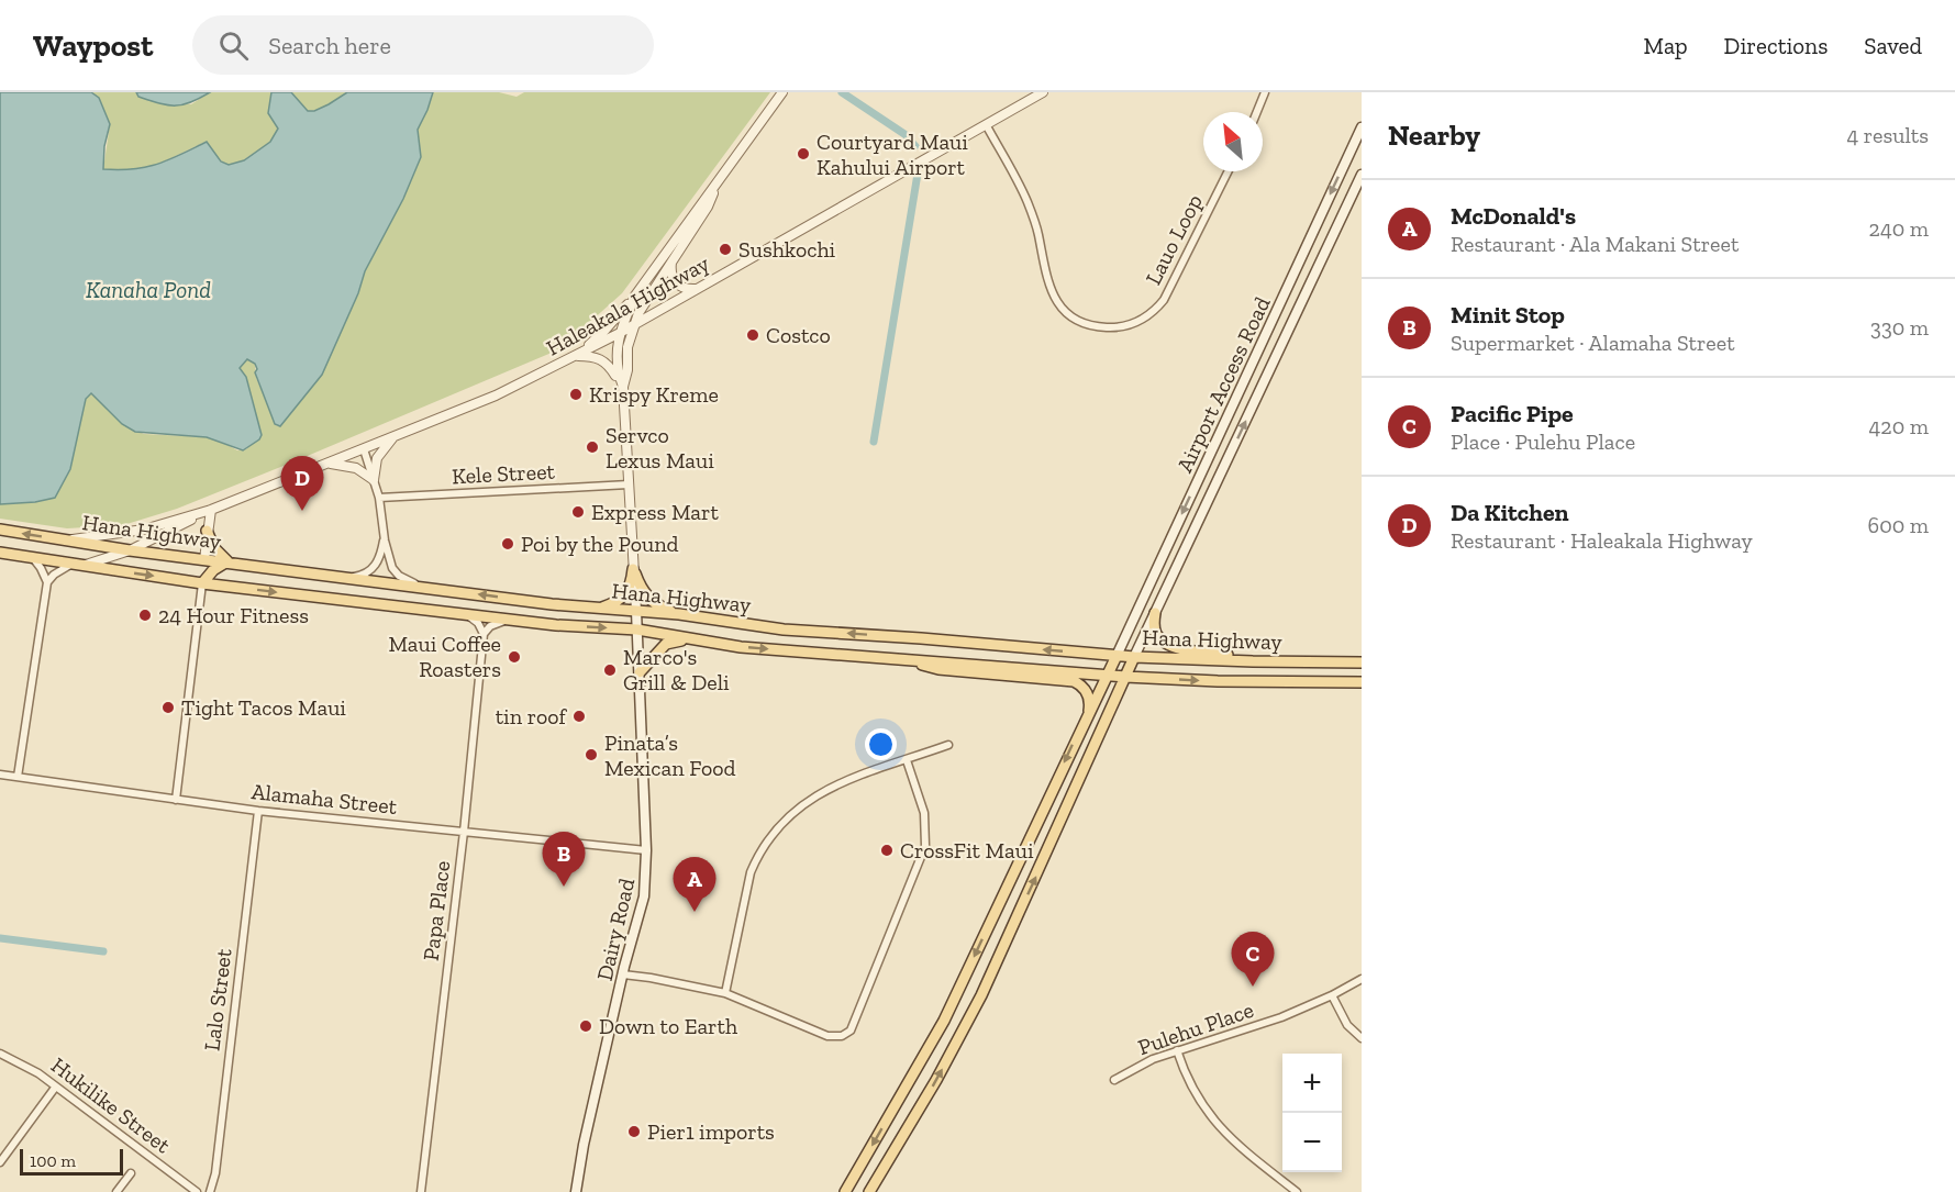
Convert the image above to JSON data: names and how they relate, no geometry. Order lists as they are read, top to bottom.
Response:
{
  "streets": {
    "main road": ["Airport Access Road", "Hana Highway", "Dairy Road"],
    "street": [
      "Lauo Loop",
      "Haleakala Highway",
      "Kele Street",
      "Alamaha Street",
      "Papa Place",
      "Lalo Street",
      "Pulehu Place",
      "Hukilike Street"
    ]
  },
  "crossings": [
    ["Lauo Loop", "Haleakala Highway"],
    ["Haleakala Highway", "Hana Highway"],
    ["Airport Access Road", "Hana Highway"],
    ["Hana Highway", "Dairy Road"],
    ["Alamaha Street", "Papa Place"],
    ["Alamaha Street", "Dairy Road"],
    ["Alamaha Street", "Lalo Street"]
  ],
  "water": ["Kanaha Pond"],
  "places": [
    "Courtyard Maui Kahului Airport",
    "Sushkochi",
    "Costco",
    "Krispy Kreme",
    "Servco Lexus Maui",
    "Express Mart",
    "Poi by the Pound",
    "24 Hour Fitness",
    "Maui Coffee Roasters",
    "Marco's Grill & Deli",
    "Tight Tacos Maui",
    "tin roof",
    "Pinata’s Mexican Food",
    "CrossFit Maui",
    "Down to Earth",
    "Pier1 imports"
  ],
  "scale_bar": "100 m",
  "north": "top left",
  "page": {
    "header": "Waypost",
    "search": "Search here",
    "nav": ["Map", "Directions", "Saved"],
    "heading": ["Nearby", "4 results"],
    "list": [
      {
        "mark": "A",
        "name": "McDonald's",
        "note": "Restaurant · Ala Makani Street",
        "value": "240 m"
      },
      {
        "mark": "B",
        "name": "Minit Stop",
        "note": "Supermarket · Alamaha Street",
        "value": "330 m"
      },
      {
        "mark": "C",
        "name": "Pacific Pipe",
        "note": "Place · Pulehu Place",
        "value": "420 m"
      },
      {
        "mark": "D",
        "name": "Da Kitchen",
        "note": "Restaurant · Haleakala Highway",
        "value": "600 m"
      }
    ],
    "pins": [
      "D",
      "B",
      "A",
      "C"
    ],
    "map_buttons": ["+", "−"],
    "scale": "100 m"
  }
}
